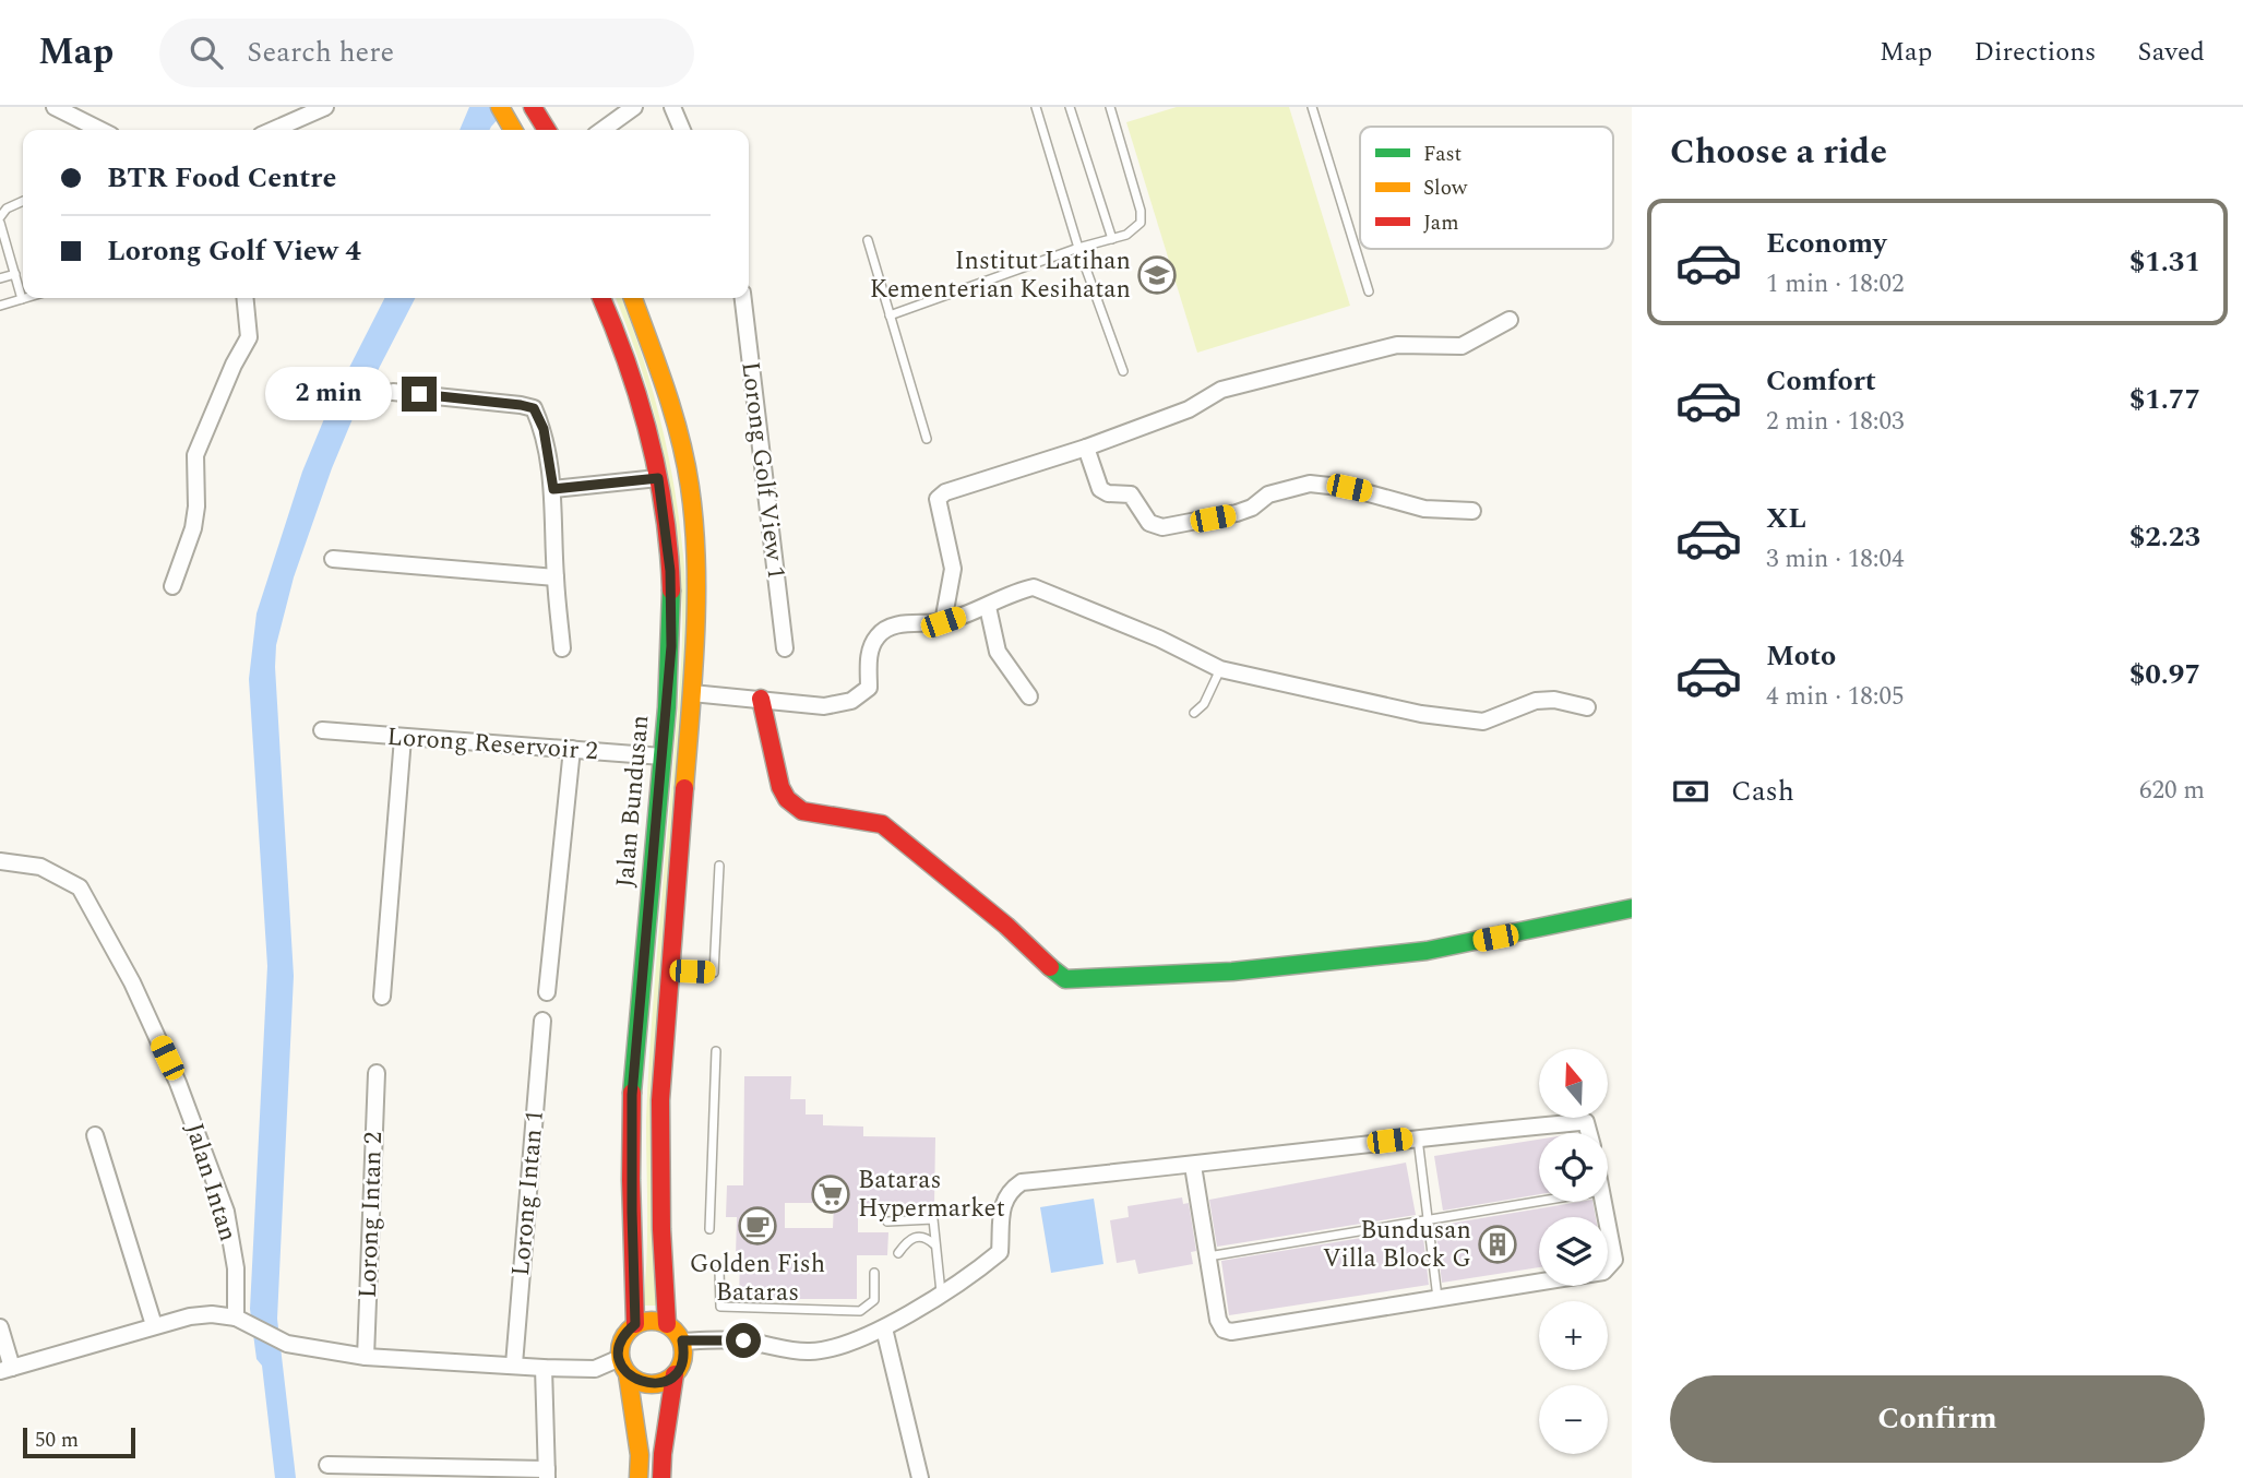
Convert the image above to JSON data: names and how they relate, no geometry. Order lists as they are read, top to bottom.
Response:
{
  "streets": {
    "main road": ["Jalan Bundusan"],
    "street": [
      "Lorong Golf View 1",
      "Lorong Reservoir 2",
      "Jalan Intan",
      "Lorong Intan 1",
      "Lorong Intan 2"
    ]
  },
  "crossings": [
    ["Lorong Reservoir 2", "Jalan Bundusan"]
  ],
  "places": {
    "school or university": ["Institut Latihan Kementerian Kesihatan"],
    "supermarket": ["Bataras Hypermarket"],
    "cafe": ["Golden Fish Bataras"],
    "building": ["Bundusan Villa Block G"]
  },
  "legend": ["Fast", "Slow", "Jam"],
  "scale_bar": "50 m",
  "north": "top",
  "page": {
    "header": "Map",
    "search": "Search here",
    "nav": ["Map", "Directions", "Saved"],
    "heading": "Choose a ride",
    "banner": ["BTR Food Centre", "Lorong Golf View 4"],
    "list": [
      {
        "name": "Economy",
        "note": "1 min · 18:02",
        "value": "$1.31"
      },
      {
        "name": "Comfort",
        "note": "2 min · 18:03",
        "value": "$1.77"
      },
      {
        "name": "XL",
        "note": "3 min · 18:04",
        "value": "$2.23"
      },
      {
        "name": "Moto",
        "note": "4 min · 18:05",
        "value": "$0.97"
      }
    ],
    "bubble": "2 min",
    "pay": ["Cash", "620 m"],
    "map_buttons": ["+", "−"],
    "buttons": "Confirm",
    "scale": "50 m"
  }
}
